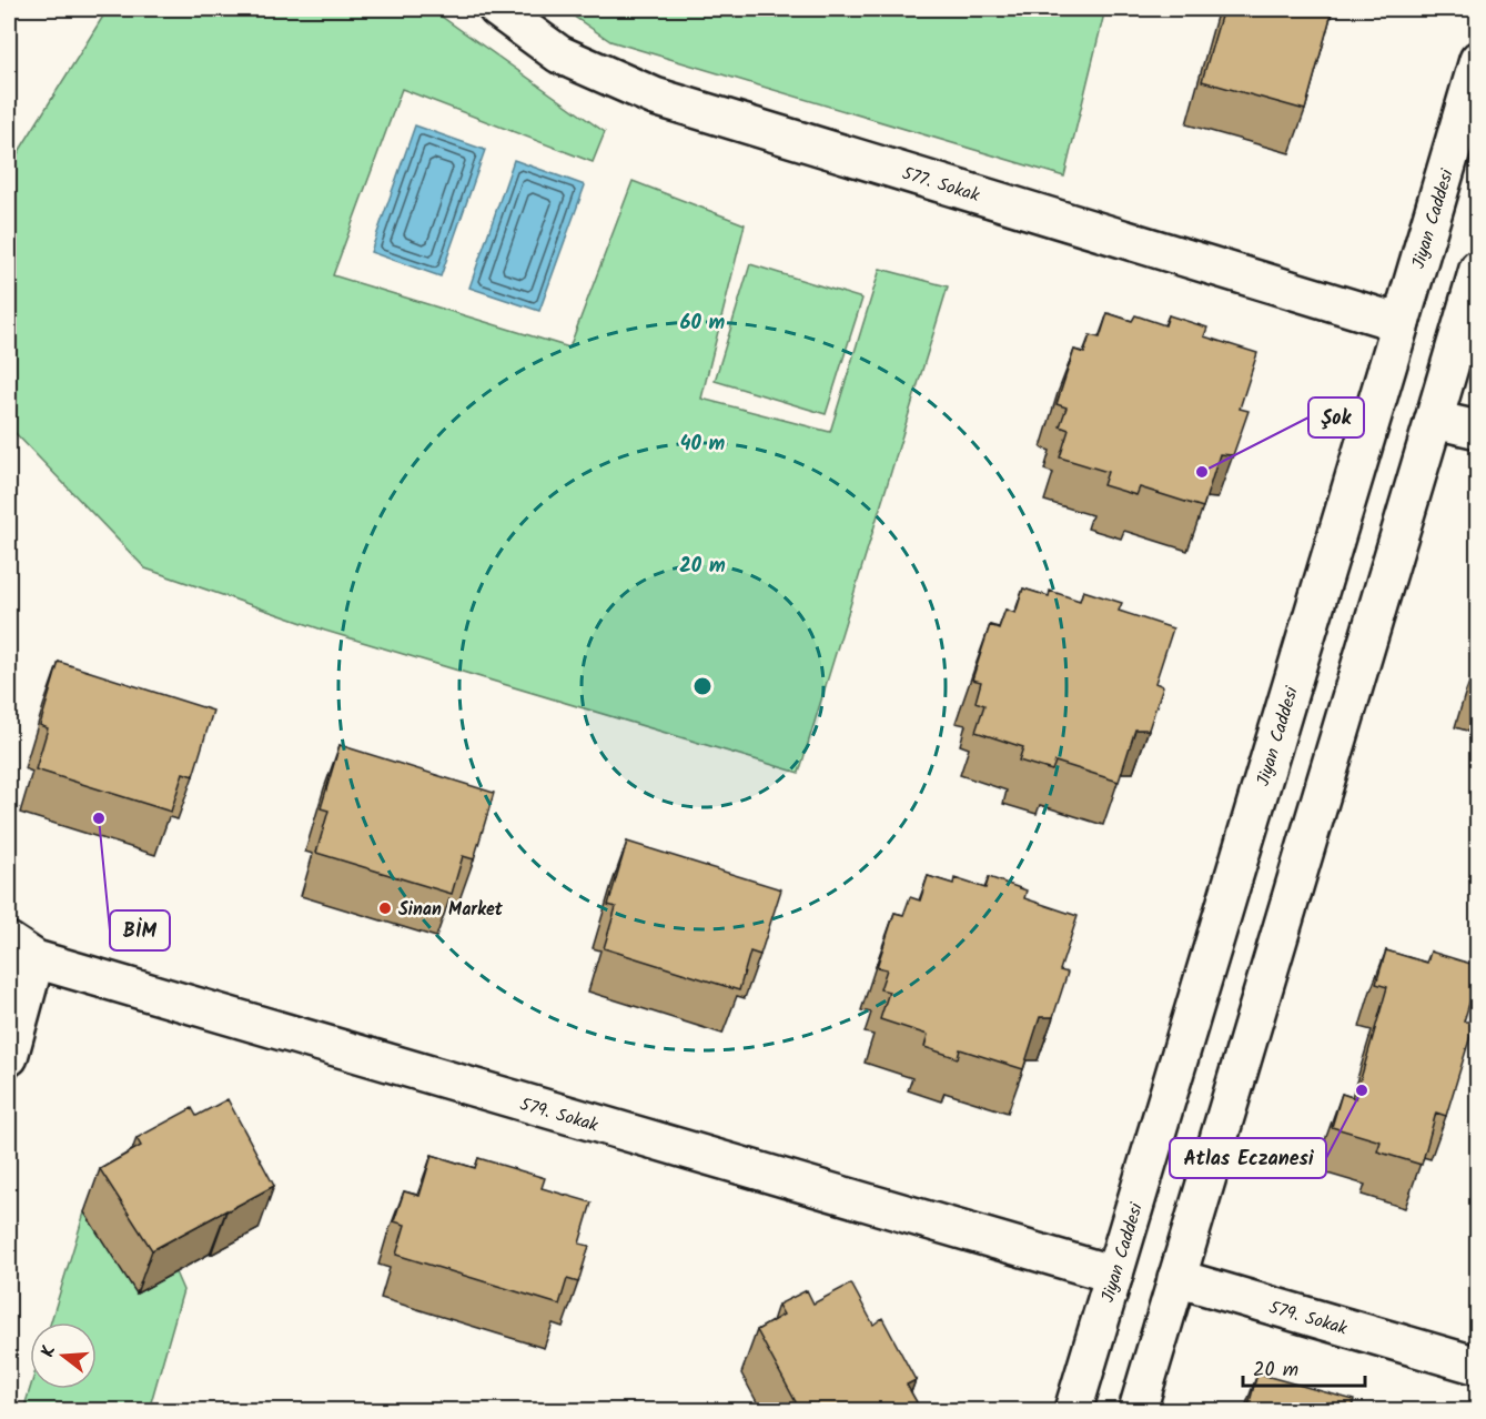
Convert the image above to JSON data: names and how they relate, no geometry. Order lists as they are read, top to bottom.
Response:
{
  "streets": {
    "main road": ["577. Sokak", "Jiyan Caddesi", "579. Sokak"]
  },
  "crossings": [
    ["577. Sokak", "Jiyan Caddesi"],
    ["Jiyan Caddesi", "579. Sokak"]
  ],
  "places": [
    "Şok",
    "BİM",
    "Sinan Market",
    "Atlas Eczanesi"
  ],
  "scale_bar": "20 m",
  "north": "left",
  "rings": ["60 m", "40 m", "20 m"]
}
